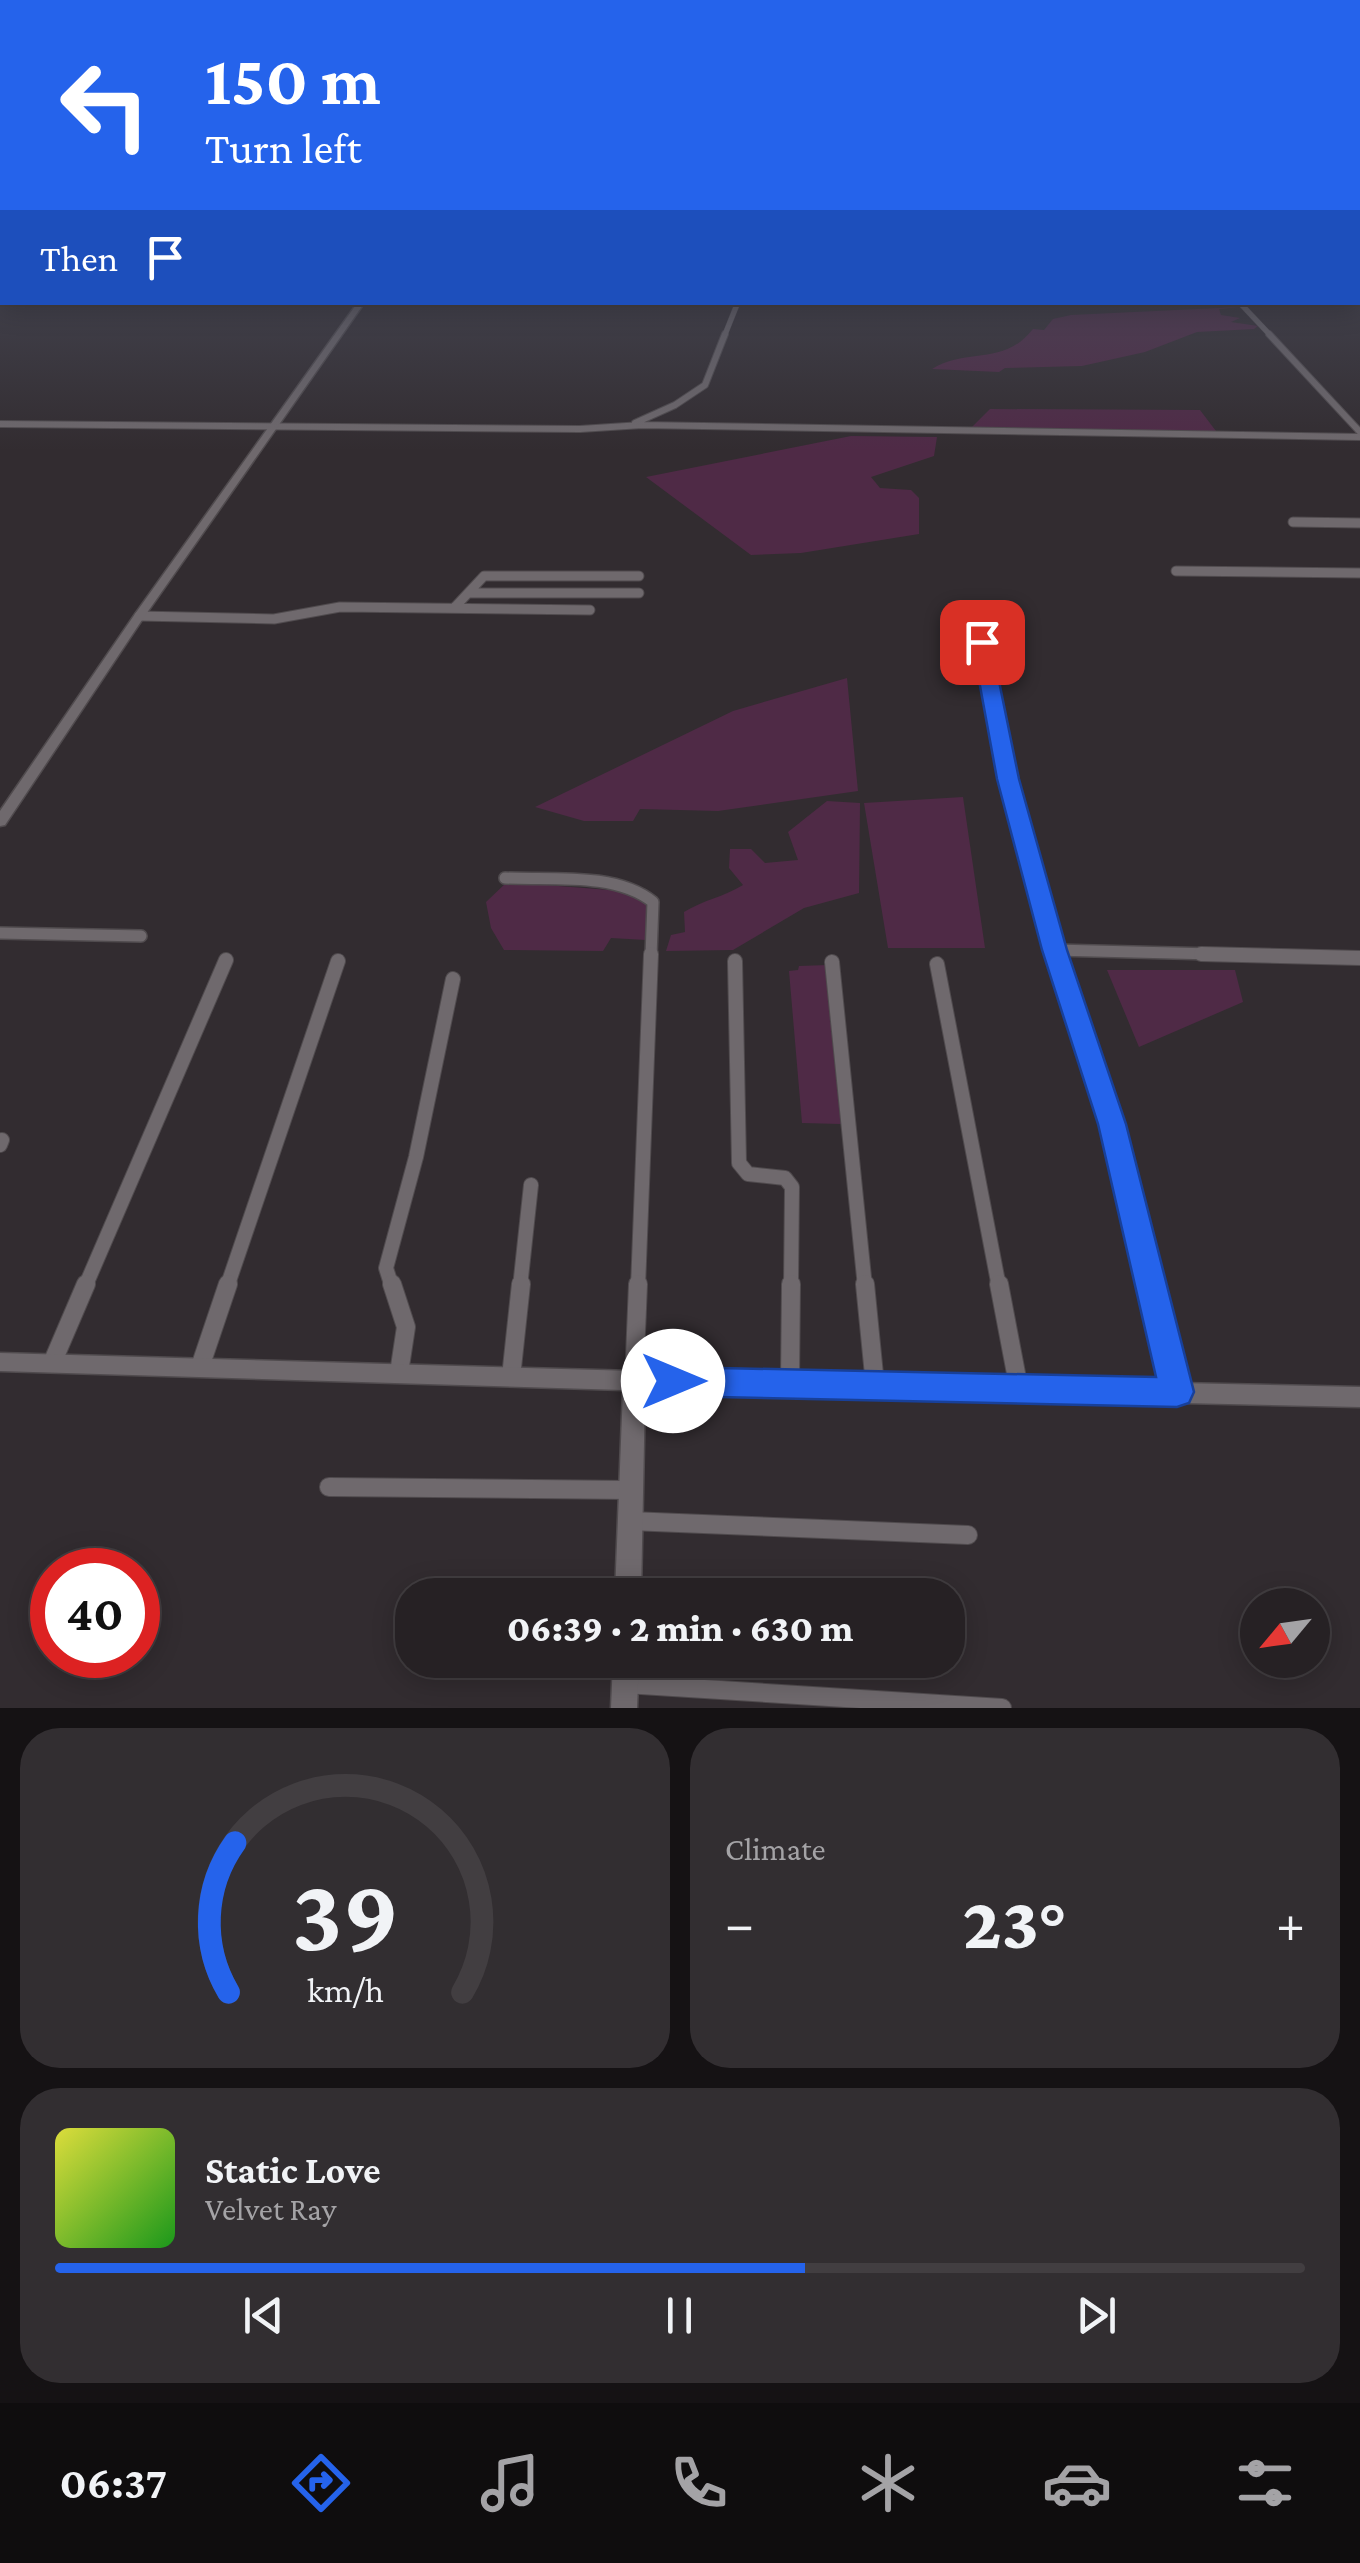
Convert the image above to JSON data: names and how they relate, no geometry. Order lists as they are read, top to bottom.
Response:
{
  "north": "bottom left",
  "page": {
    "turn": ["150 m", "Turn left"],
    "then": "Then",
    "limit": "40",
    "trip": "06:39 · 2 min · 630 m",
    "tile": "Climate",
    "heat": ["−", "23°", "+"],
    "song": ["Static Love", "Velvet Ray"],
    "tabs": "06:37",
    "gauge": ["39", "km/h"]
  }
}
